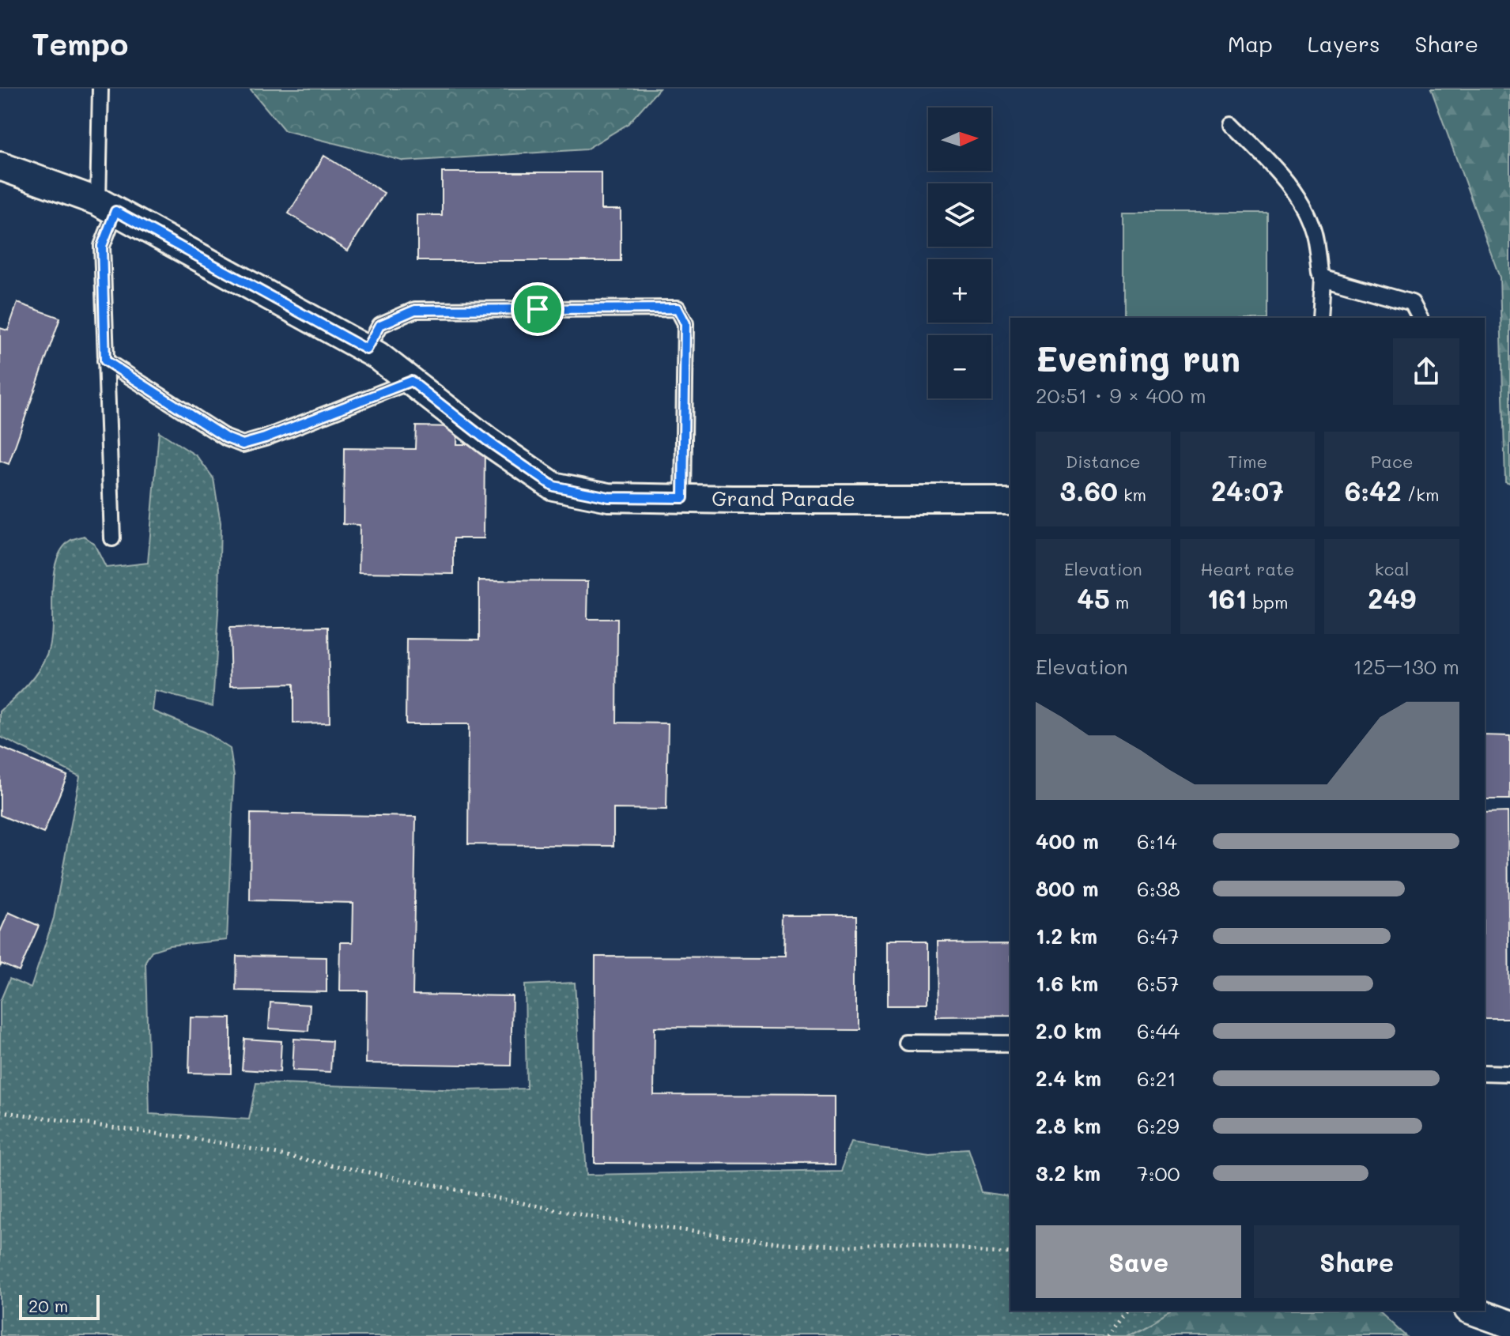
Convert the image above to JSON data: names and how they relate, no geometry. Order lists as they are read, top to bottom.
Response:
{
  "streets": {
    "street": ["Grand Parade"]
  },
  "scale_bar": "20 m",
  "north": "right",
  "page": {
    "header": "Tempo",
    "nav": ["Map", "Layers", "Share"],
    "map_buttons": ["+", "−"],
    "heading": ["Evening run", "20:51 · 9 × 400 m"],
    "stats": [
      ["Distance", "3.60 km"],
      ["Time", "24:07"],
      ["Pace", "6:42 /km"],
      ["Elevation", "45 m"],
      ["Heart rate", "161 bpm"],
      ["kcal", "249"]
    ],
    "chart": ["Elevation", "125–130 m"],
    "list": [
      {
        "name": "400 m",
        "note": "6:14"
      },
      {
        "name": "800 m",
        "note": "6:38"
      },
      {
        "name": "1.2 km",
        "note": "6:47"
      },
      {
        "name": "1.6 km",
        "note": "6:57"
      },
      {
        "name": "2.0 km",
        "note": "6:44"
      },
      {
        "name": "2.4 km",
        "note": "6:21"
      },
      {
        "name": "2.8 km",
        "note": "6:29"
      },
      {
        "name": "3.2 km",
        "note": "7:00"
      }
    ],
    "buttons": ["Save", "Share"],
    "scale": "20 m"
  }
}
